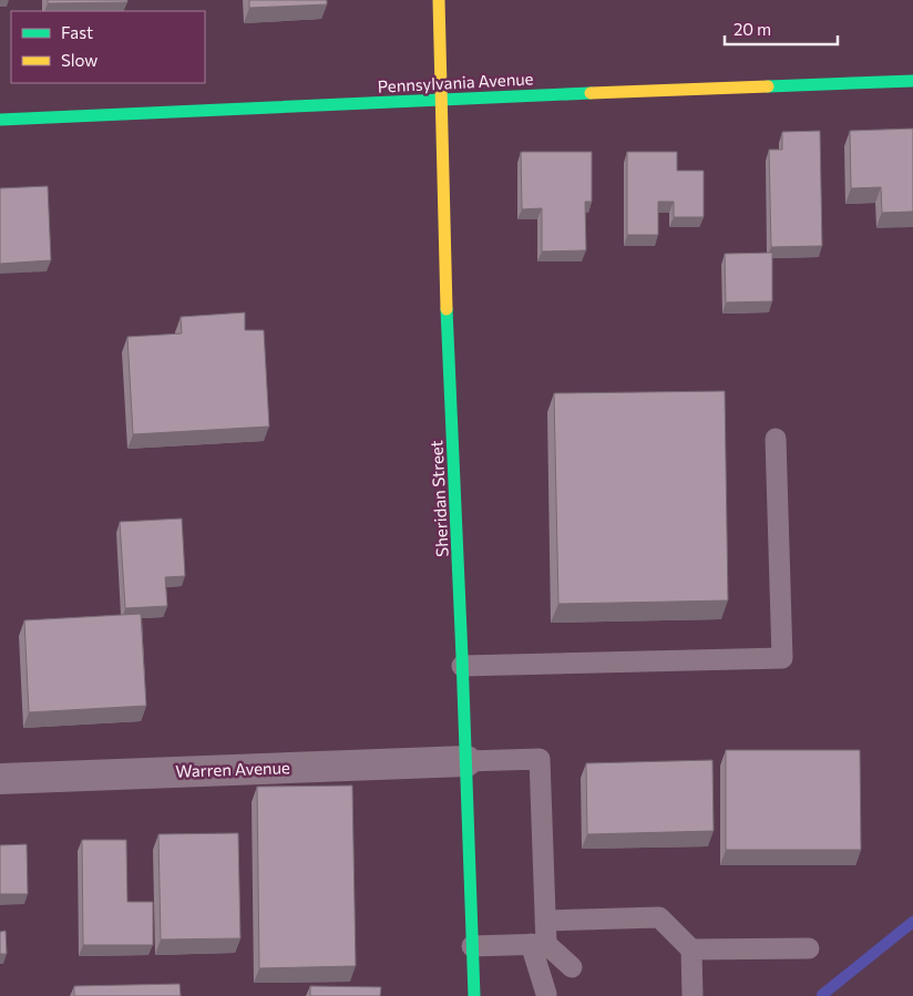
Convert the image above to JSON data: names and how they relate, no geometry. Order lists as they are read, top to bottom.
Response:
{
  "streets": {
    "street": ["Pennsylvania Avenue", "Sheridan Street", "Warren Avenue"]
  },
  "crossings": [
    ["Pennsylvania Avenue", "Sheridan Street"],
    ["Sheridan Street", "Warren Avenue"]
  ],
  "legend": ["Fast", "Slow"],
  "scale_bar": "20 m"
}
